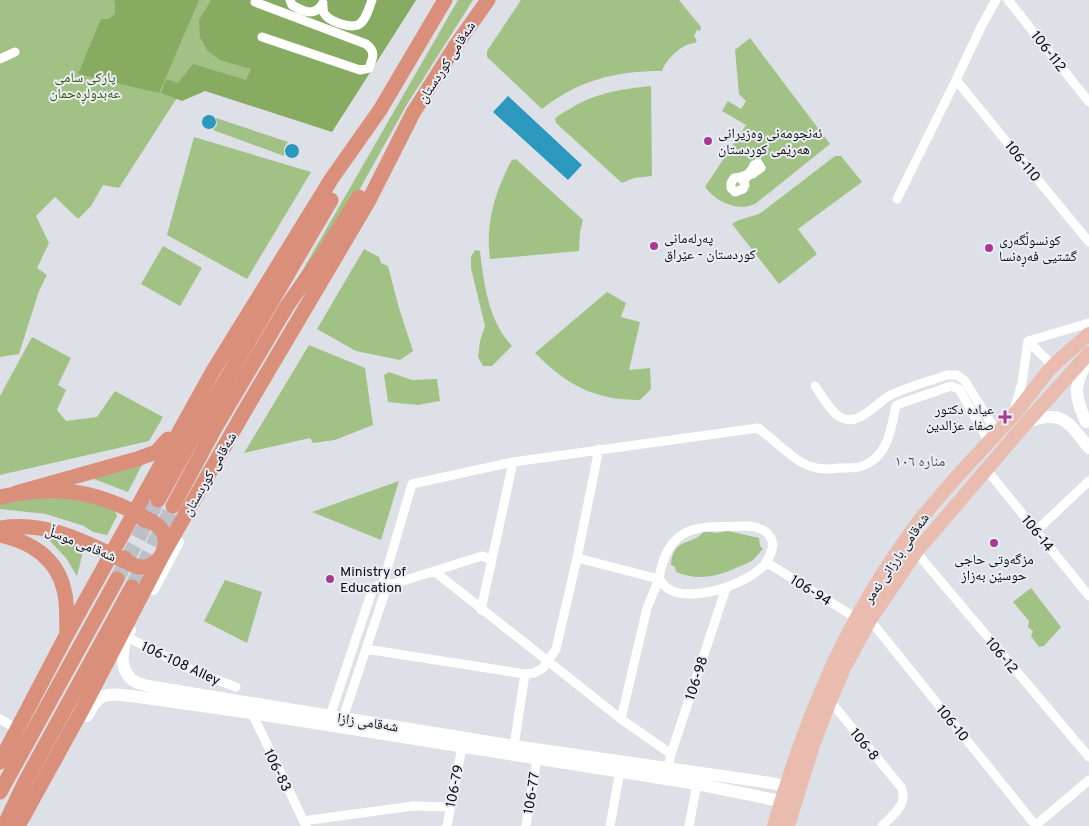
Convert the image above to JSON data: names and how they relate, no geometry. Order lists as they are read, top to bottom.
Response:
{
  "streets": {
    "highway": ["شەقامی کوردستان", "شەقامی موسڵ"],
    "main road": ["شەقامی بارزانی نەمر"],
    "street": [
      "106-112",
      "106-110",
      "106-14",
      "106-94",
      "106-12",
      "106-108 Alley",
      "106-98",
      "شەقامی زازا",
      "106-10",
      "106-8",
      "106-83",
      "106-79",
      "106-77"
    ]
  },
  "crossings": [
    ["شەقامی کوردستان", "شەقامی موسڵ"],
    ["شەقامی کوردستان", "شەقامی زازا"],
    ["106-14", "شەقامی بارزانی نەمر"],
    ["شەقامی بارزانی نەمر", "106-94"],
    ["شەقامی بارزانی نەمر", "106-12"],
    ["شەقامی بارزانی نەمر", "شەقامی زازا"],
    ["شەقامی بارزانی نەمر", "106-10"],
    ["شەقامی بارزانی نەمر", "106-8"],
    ["106-108 Alley", "شەقامی زازا"],
    ["106-98", "شەقامی زازا"],
    ["شەقامی زازا", "106-83"],
    ["شەقامی زازا", "106-79"],
    ["شەقامی زازا", "106-77"]
  ],
  "districts": ["منارە ١٠٦"],
  "parks": ["پارکی سامی عەبدولڕەحمان"],
  "places": {
    "other": [
      "ئەنجومەنی وەزیرانی هەرێمی کوردستان",
      "پەرلەمانی کوردستان - عێراق",
      "کونسوڵگەری گشتیی فەڕەنسا",
      "مزگەوتی حاجی حوسێن بەزاز",
      "Ministry of Education"
    ],
    "health": ["عياده دكتور صفاء عزالدين"]
  }
}
